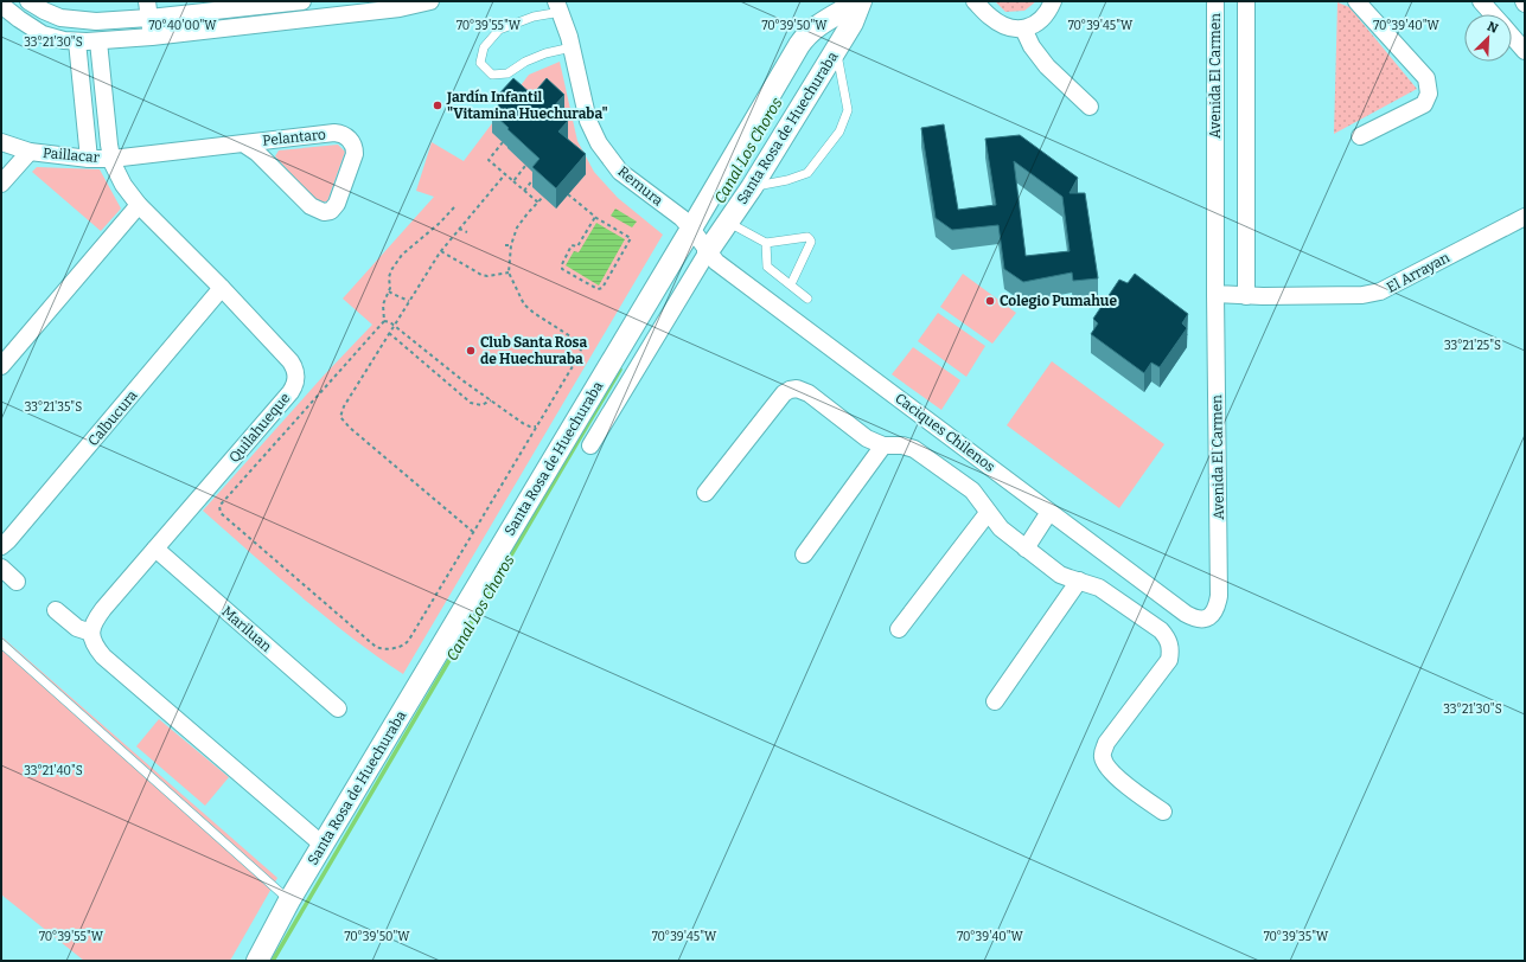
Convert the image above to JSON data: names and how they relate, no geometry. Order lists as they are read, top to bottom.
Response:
{
  "streets": {
    "street": [
      "Avenida El Carmen",
      "Santa Rosa de Huechuraba",
      "Pelantaro",
      "Paillacar",
      "Remura",
      "El Arrayan",
      "Calbucura",
      "Quilahueque",
      "Caciques Chilenos",
      "Mariluan"
    ]
  },
  "crossings": [
    ["Avenida El Carmen", "Caciques Chilenos"],
    ["Santa Rosa de Huechuraba", "Remura"],
    ["Santa Rosa de Huechuraba", "Caciques Chilenos"],
    ["Pelantaro", "Paillacar"],
    ["Pelantaro", "Quilahueque"],
    ["Paillacar", "Quilahueque"],
    ["Remura", "Caciques Chilenos"],
    ["Calbucura", "Quilahueque"],
    ["Quilahueque", "Mariluan"]
  ],
  "water": ["Canal Los Choros"],
  "places": ["Jardín Infantil \"Vitamina Huechuraba\"", "Colegio Pumahue", "Club Santa Rosa de Huechuraba"],
  "north": "top right",
  "coordinates": [
    "70°39'55\"W",
    "70°39'50\"W",
    "70°39'45\"W",
    "70°39'40\"W",
    "70°40'00\"W",
    "33°21'30\"S",
    "33°21'25\"S",
    "33°21'35\"S",
    "33°21'40\"S",
    "70°39'35\"W"
  ]
}
